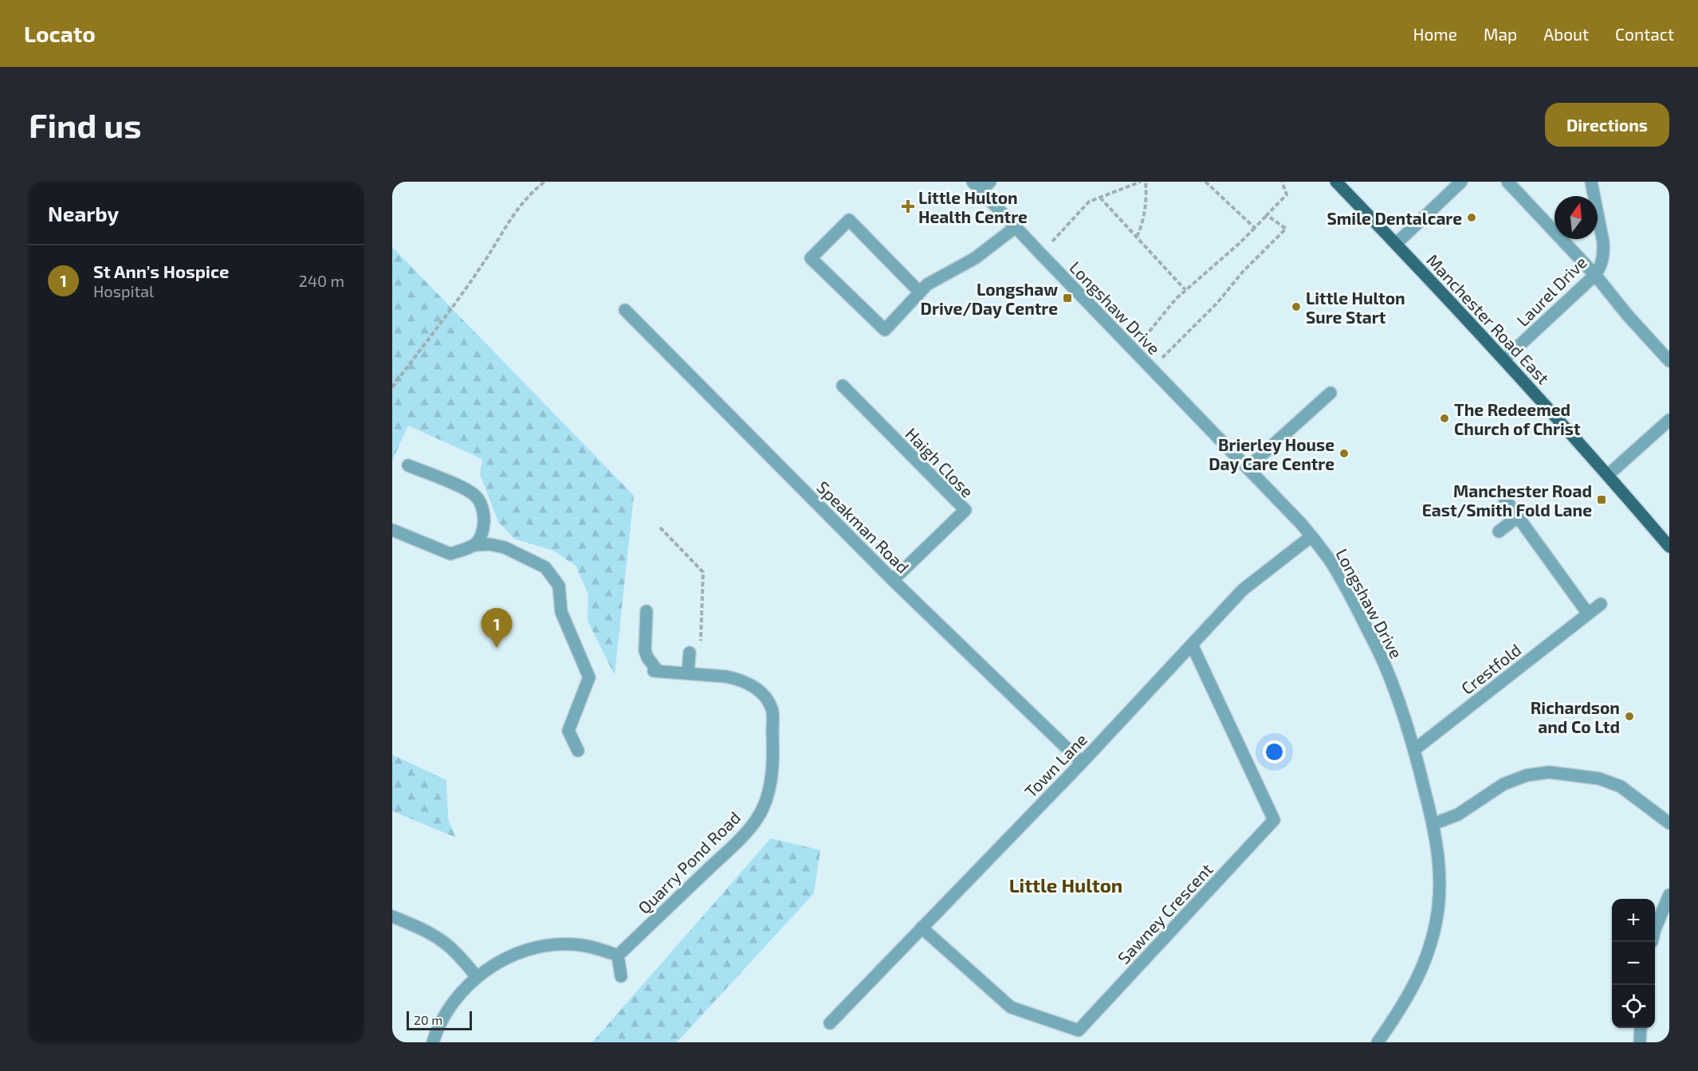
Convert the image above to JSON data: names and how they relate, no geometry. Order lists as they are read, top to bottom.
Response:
{
  "streets": {
    "main road": ["Manchester Road East"],
    "street": [
      "Laurel Drive",
      "Longshaw Drive",
      "Haigh Close",
      "Speakman Road",
      "Crestfold",
      "Town Lane",
      "Quarry Pond Road",
      "Sawney Crescent"
    ]
  },
  "crossings": [
    ["Laurel Drive", "Manchester Road East"],
    ["Longshaw Drive", "Crestfold"],
    ["Longshaw Drive", "Town Lane"],
    ["Haigh Close", "Speakman Road"],
    ["Speakman Road", "Town Lane"],
    ["Town Lane", "Sawney Crescent"]
  ],
  "districts": ["Little Hulton"],
  "places": {
    "health": ["Little Hulton Health Centre"],
    "other": [
      "Smile Dentalcare",
      "Little Hulton Sure Start",
      "The Redeemed Church of Christ",
      "Brierley House Day Care Centre",
      "Richardson and Co Ltd"
    ],
    "transit": ["Longshaw Drive/Day Centre", "Manchester Road East/Smith Fold Lane"]
  },
  "scale_bar": "20 m",
  "north": "top",
  "page": {
    "header": "Locato",
    "nav": [
      "Home",
      "Map",
      "About",
      "Contact"
    ],
    "buttons": "Directions",
    "title": "Find us",
    "heading": "Nearby",
    "list": [
      {
        "mark": "1",
        "name": "St Ann's Hospice",
        "note": "Hospital",
        "value": "240 m"
      }
    ],
    "pins": "1",
    "map_buttons": ["+", "−"],
    "scale": "20 m"
  }
}
